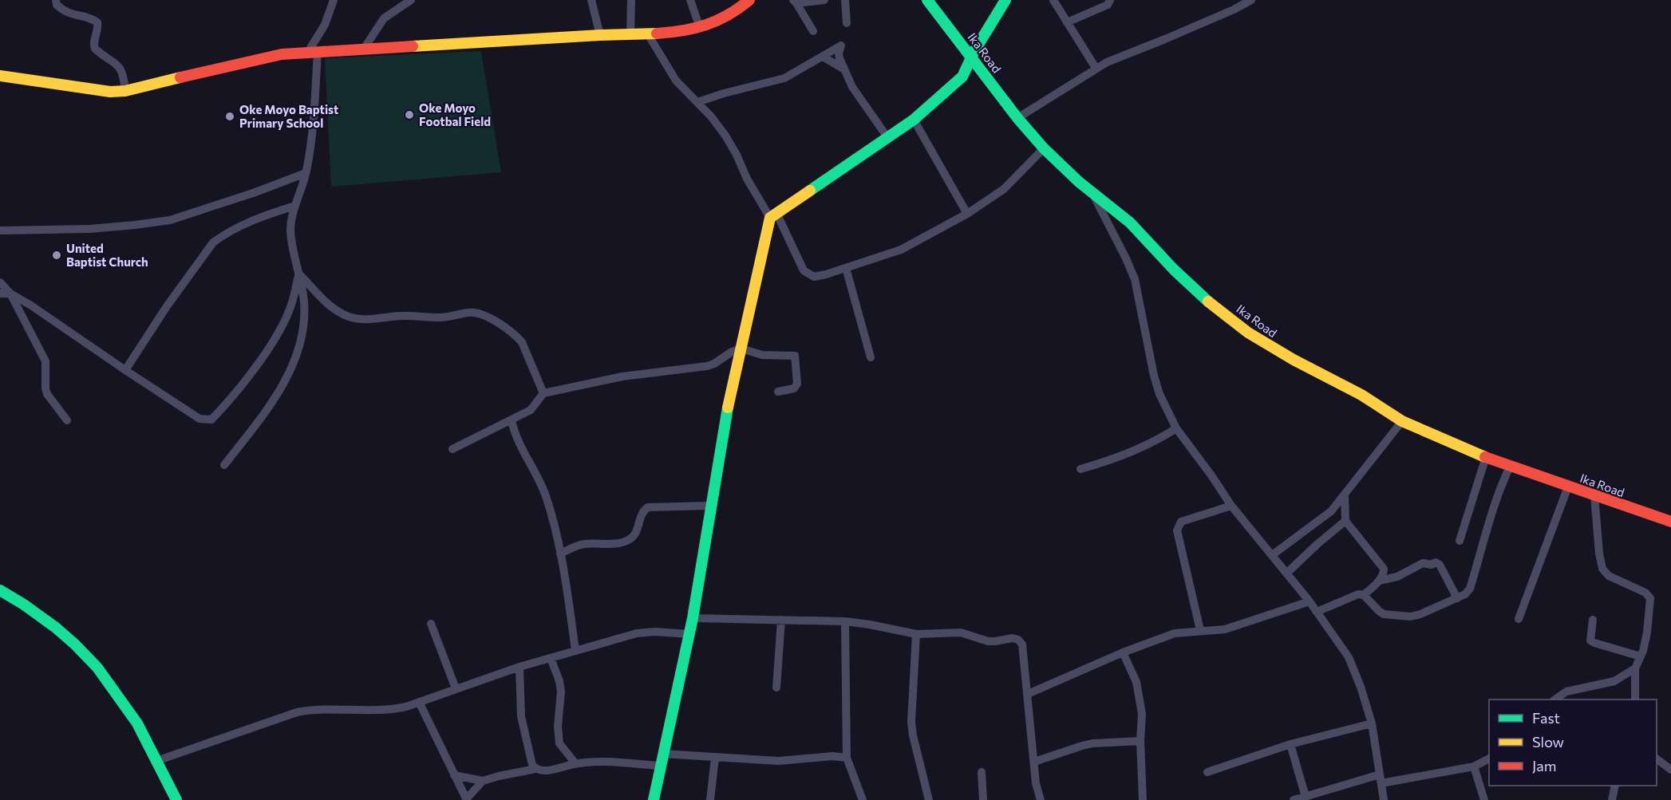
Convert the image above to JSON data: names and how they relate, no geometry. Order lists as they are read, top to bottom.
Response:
{
  "streets": {
    "street": ["Ika Road"]
  },
  "places": ["Oke Moyo Footbal Field", "Oke Moyo Baptist Primary School", "United Baptist Church"],
  "legend": ["Fast", "Slow", "Jam"]
}
